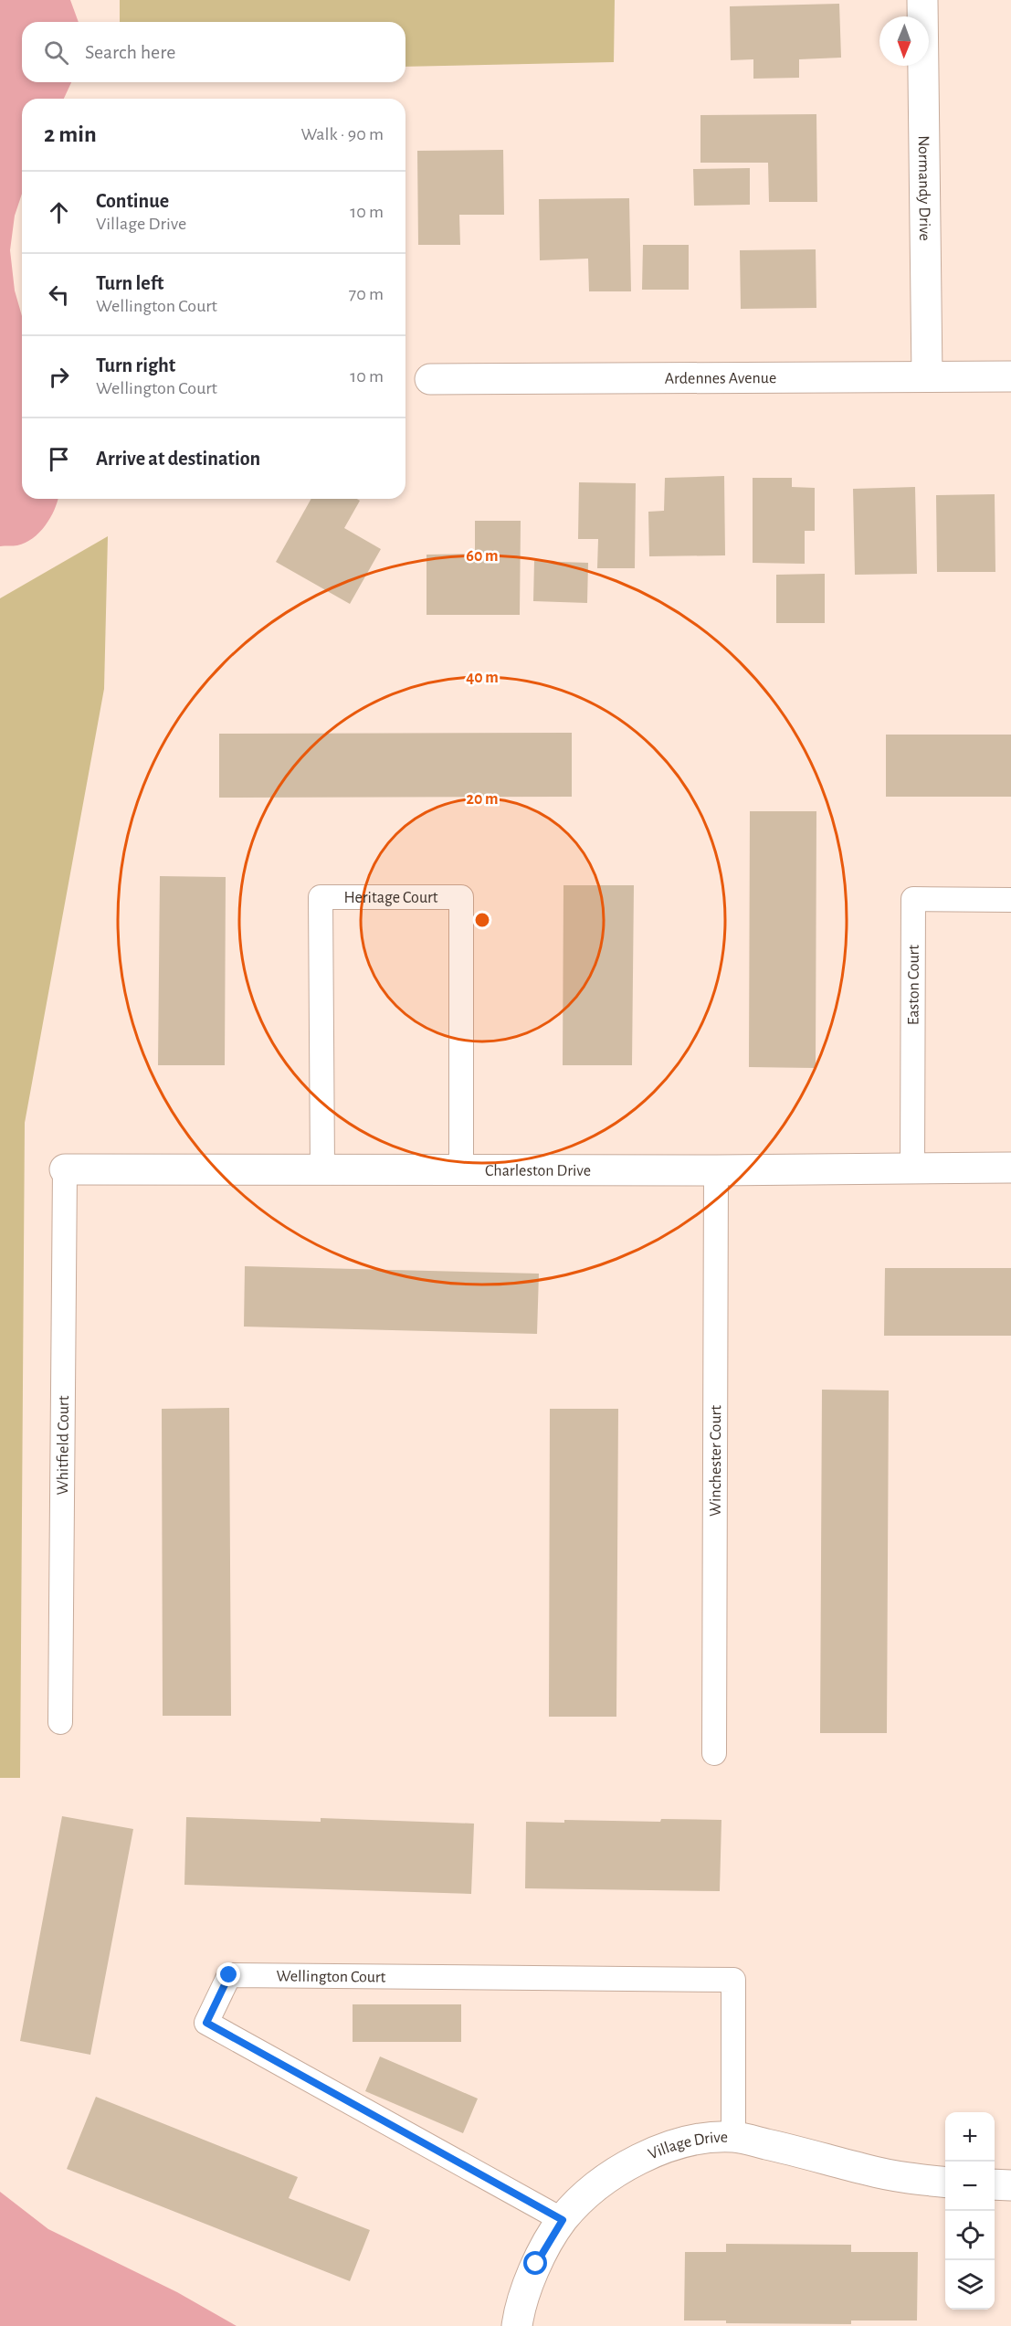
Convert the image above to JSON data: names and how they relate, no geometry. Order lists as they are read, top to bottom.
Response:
{
  "streets": {
    "street": [
      "Normandy Drive",
      "Ardennes Avenue",
      "Charleston Drive",
      "Village Drive"
    ],
    "lane": [
      "Heritage Court",
      "Easton Court",
      "Whitfield Court",
      "Winchester Court",
      "Wellington Court"
    ]
  },
  "crossings": [
    ["Normandy Drive", "Ardennes Avenue"],
    ["Heritage Court", "Charleston Drive"],
    ["Easton Court", "Charleston Drive"],
    ["Charleston Drive", "Whitfield Court"],
    ["Charleston Drive", "Winchester Court"],
    ["Wellington Court", "Village Drive"]
  ],
  "north": "bottom",
  "page": {
    "search": "Search here",
    "heading": ["2 min", "Walk · 90 m"],
    "list": [
      ["Continue", "Village Drive", "10 m"],
      ["Turn left", "Wellington Court", "70 m"],
      ["Turn right", "Wellington Court", "10 m"],
      "Arrive at destination"
    ],
    "map_buttons": ["+", "−"]
  },
  "rings": ["60 m", "40 m", "20 m"]
}
